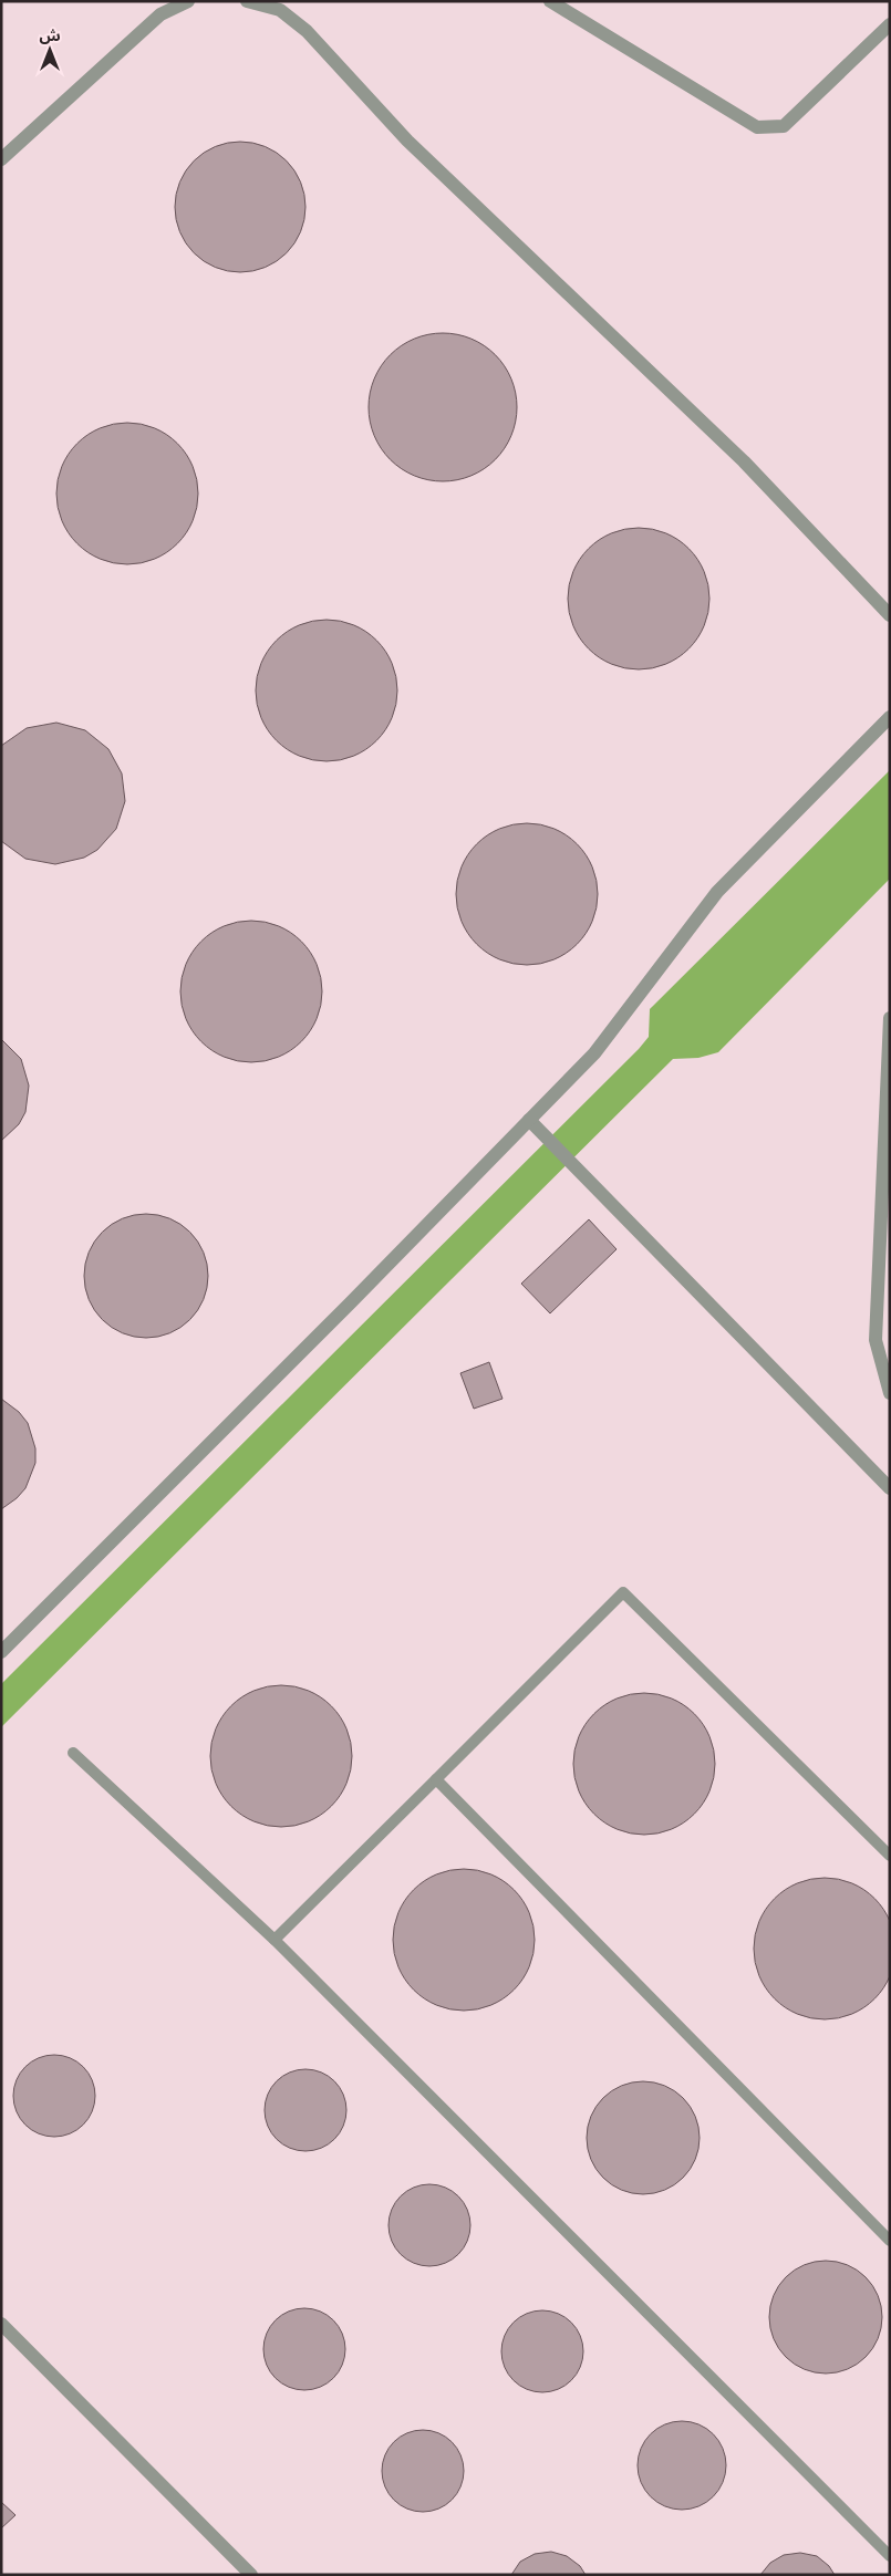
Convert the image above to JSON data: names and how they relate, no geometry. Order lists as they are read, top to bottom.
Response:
{
  "north": "top"
}
